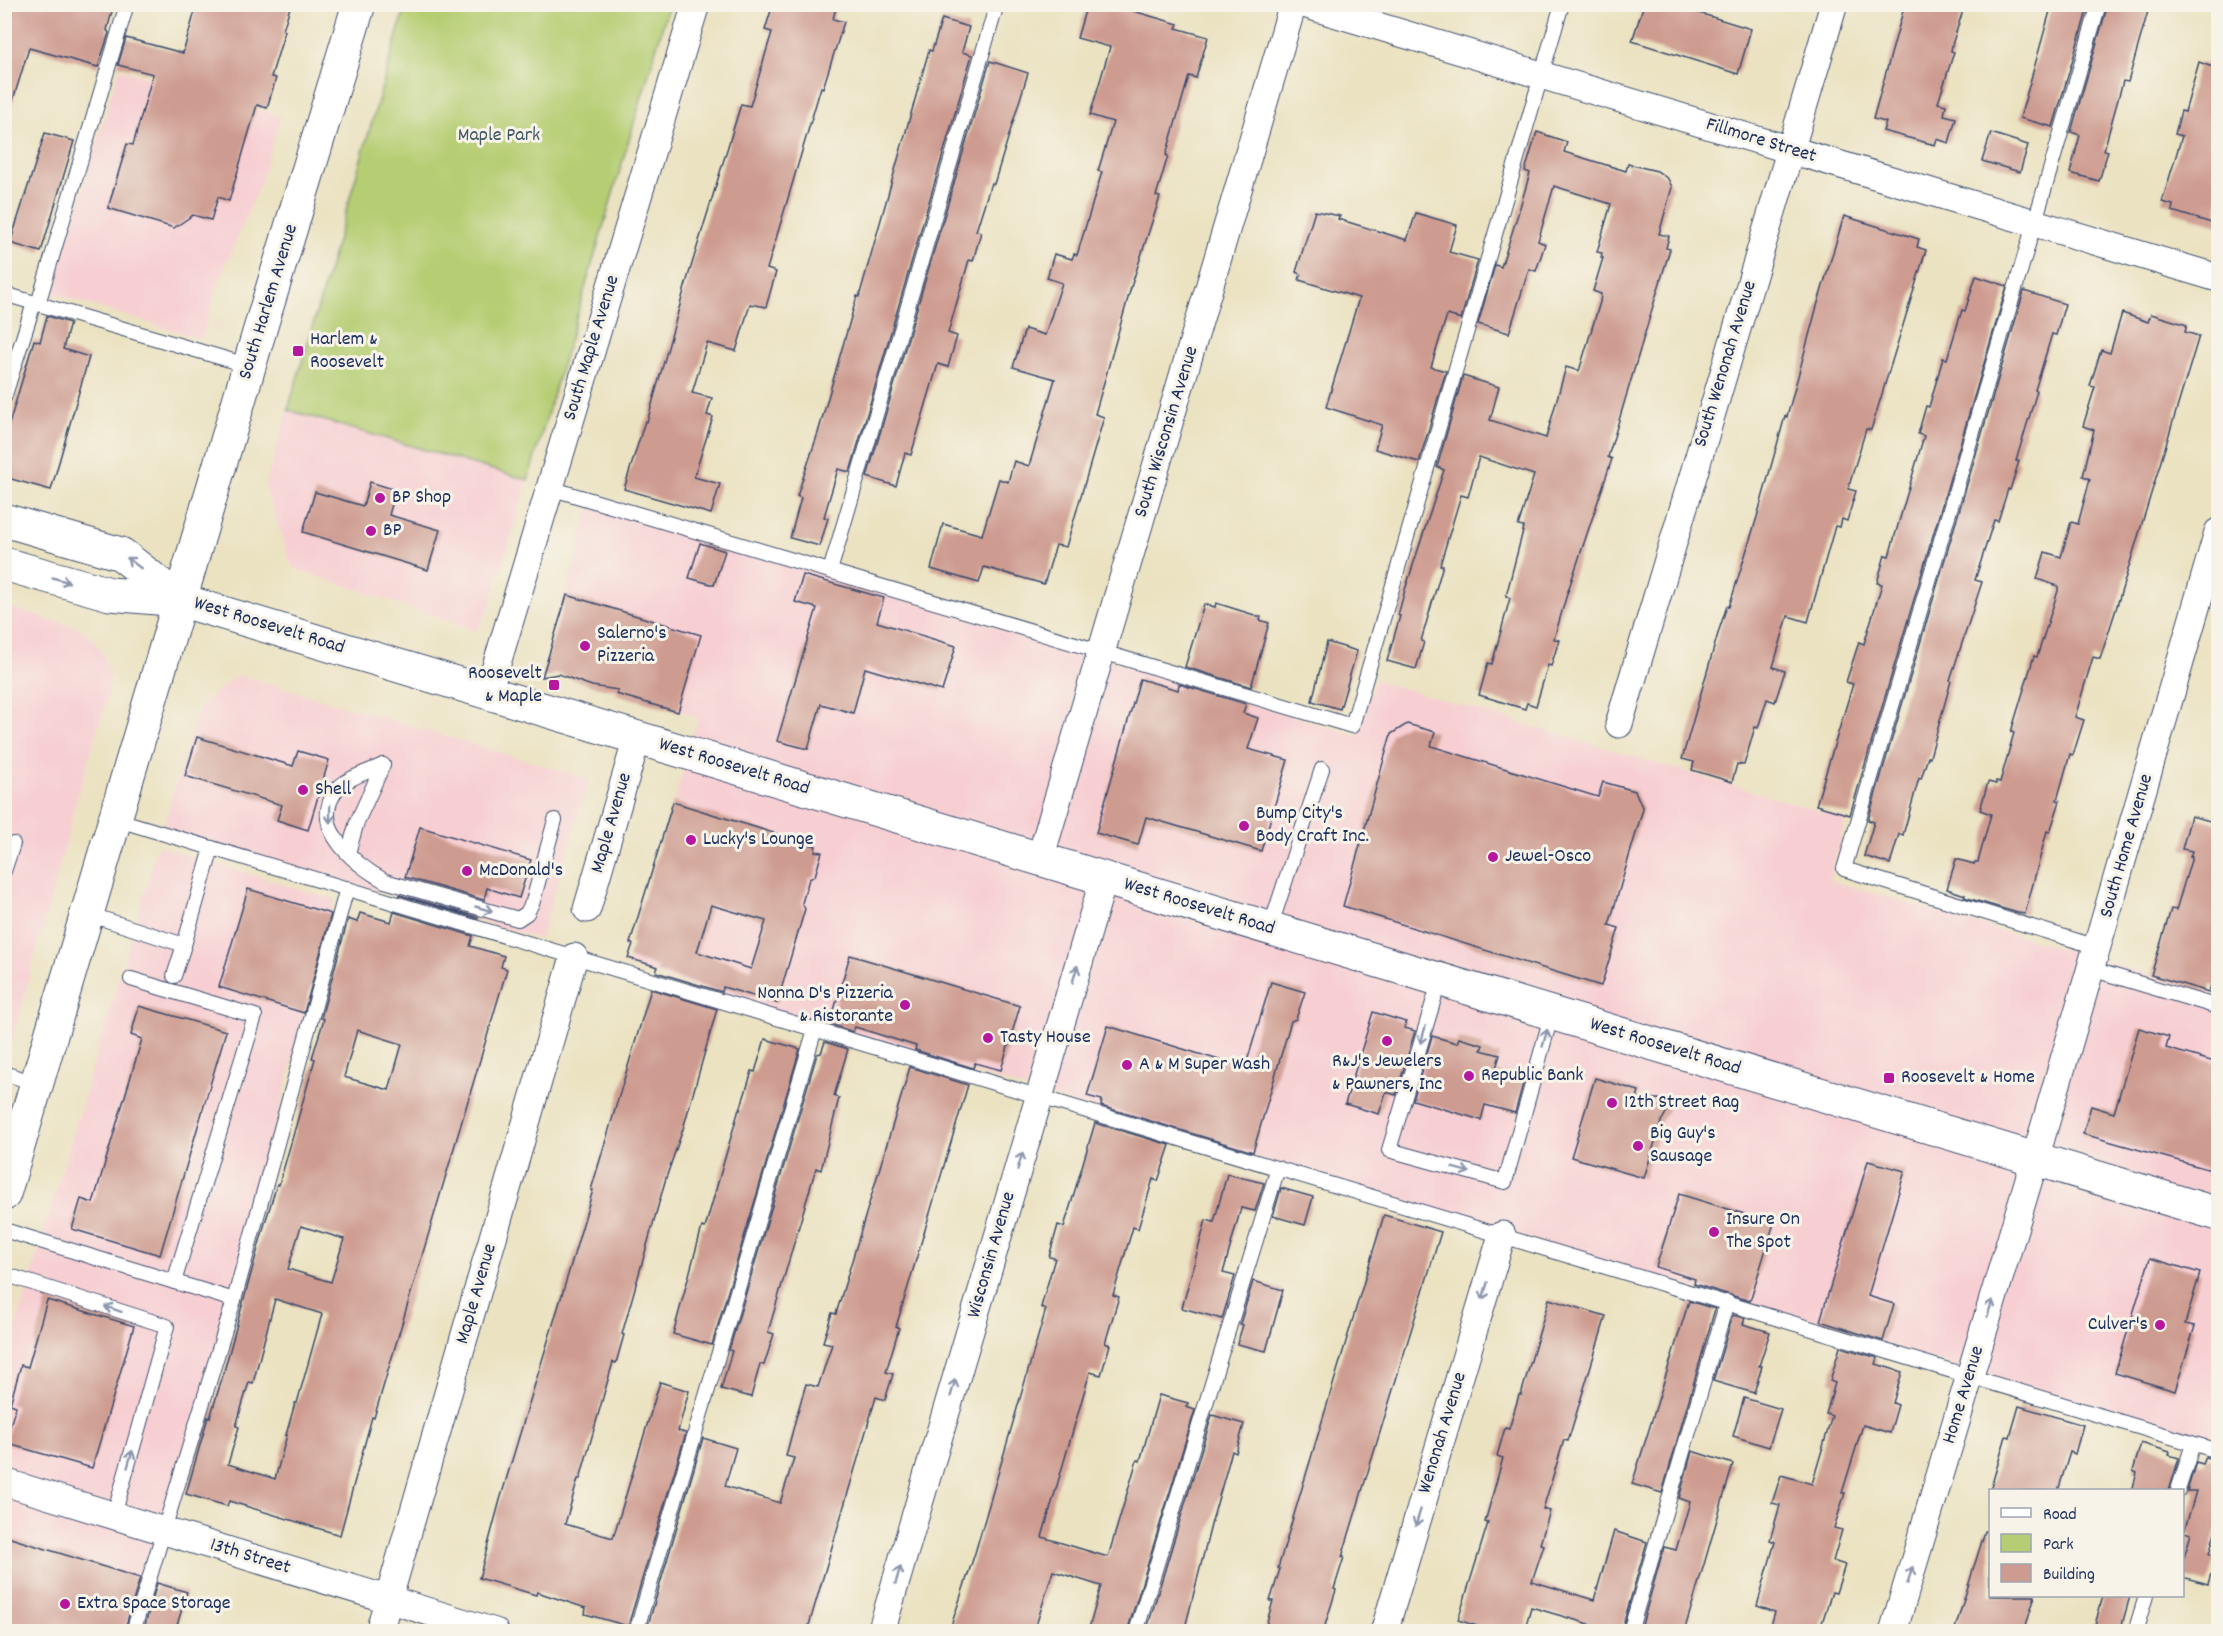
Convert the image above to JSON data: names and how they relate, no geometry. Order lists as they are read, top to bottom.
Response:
{
  "streets": {
    "main road": ["South Harlem Avenue", "West Roosevelt Road"],
    "street": [
      "Fillmore Street",
      "South Maple Avenue",
      "South Wenonah Avenue",
      "South Wisconsin Avenue",
      "Maple Avenue",
      "South Home Avenue",
      "Wisconsin Avenue",
      "Home Avenue",
      "Wenonah Avenue",
      "13th Street"
    ]
  },
  "crossings": [
    ["Fillmore Street", "South Wenonah Avenue"],
    ["South Harlem Avenue", "West Roosevelt Road"],
    ["South Maple Avenue", "West Roosevelt Road"],
    ["South Wisconsin Avenue", "West Roosevelt Road"],
    ["West Roosevelt Road", "Maple Avenue"],
    ["West Roosevelt Road", "South Home Avenue"],
    ["West Roosevelt Road", "Wisconsin Avenue"],
    ["West Roosevelt Road", "Home Avenue"],
    ["Maple Avenue", "13th Street"],
    ["South Home Avenue", "Home Avenue"]
  ],
  "one_way": ["Wisconsin Avenue", "Home Avenue", "Wenonah Avenue"],
  "parks": ["Maple Park"],
  "places": {
    "transit": ["Harlem & Roosevelt", "Roosevelt & Maple", "Roosevelt & Home"],
    "other": [
      "BP Shop",
      "BP",
      "Salerno's Pizzeria",
      "Shell",
      "Bump City's Body Craft Inc.",
      "Lucky's Lounge",
      "Jewel-Osco",
      "McDonald's",
      "Nonna D's Pizzeria & Ristorante",
      "Tasty House",
      "R&J's Jewelers & Pawners, Inc",
      "A & M Super Wash",
      "Republic Bank",
      "12th Street Rag",
      "Big Guy's Sausage",
      "Insure On The Spot",
      "Culver's",
      "Extra Space Storage"
    ]
  },
  "legend": ["Road", "Park", "Building"]
}
